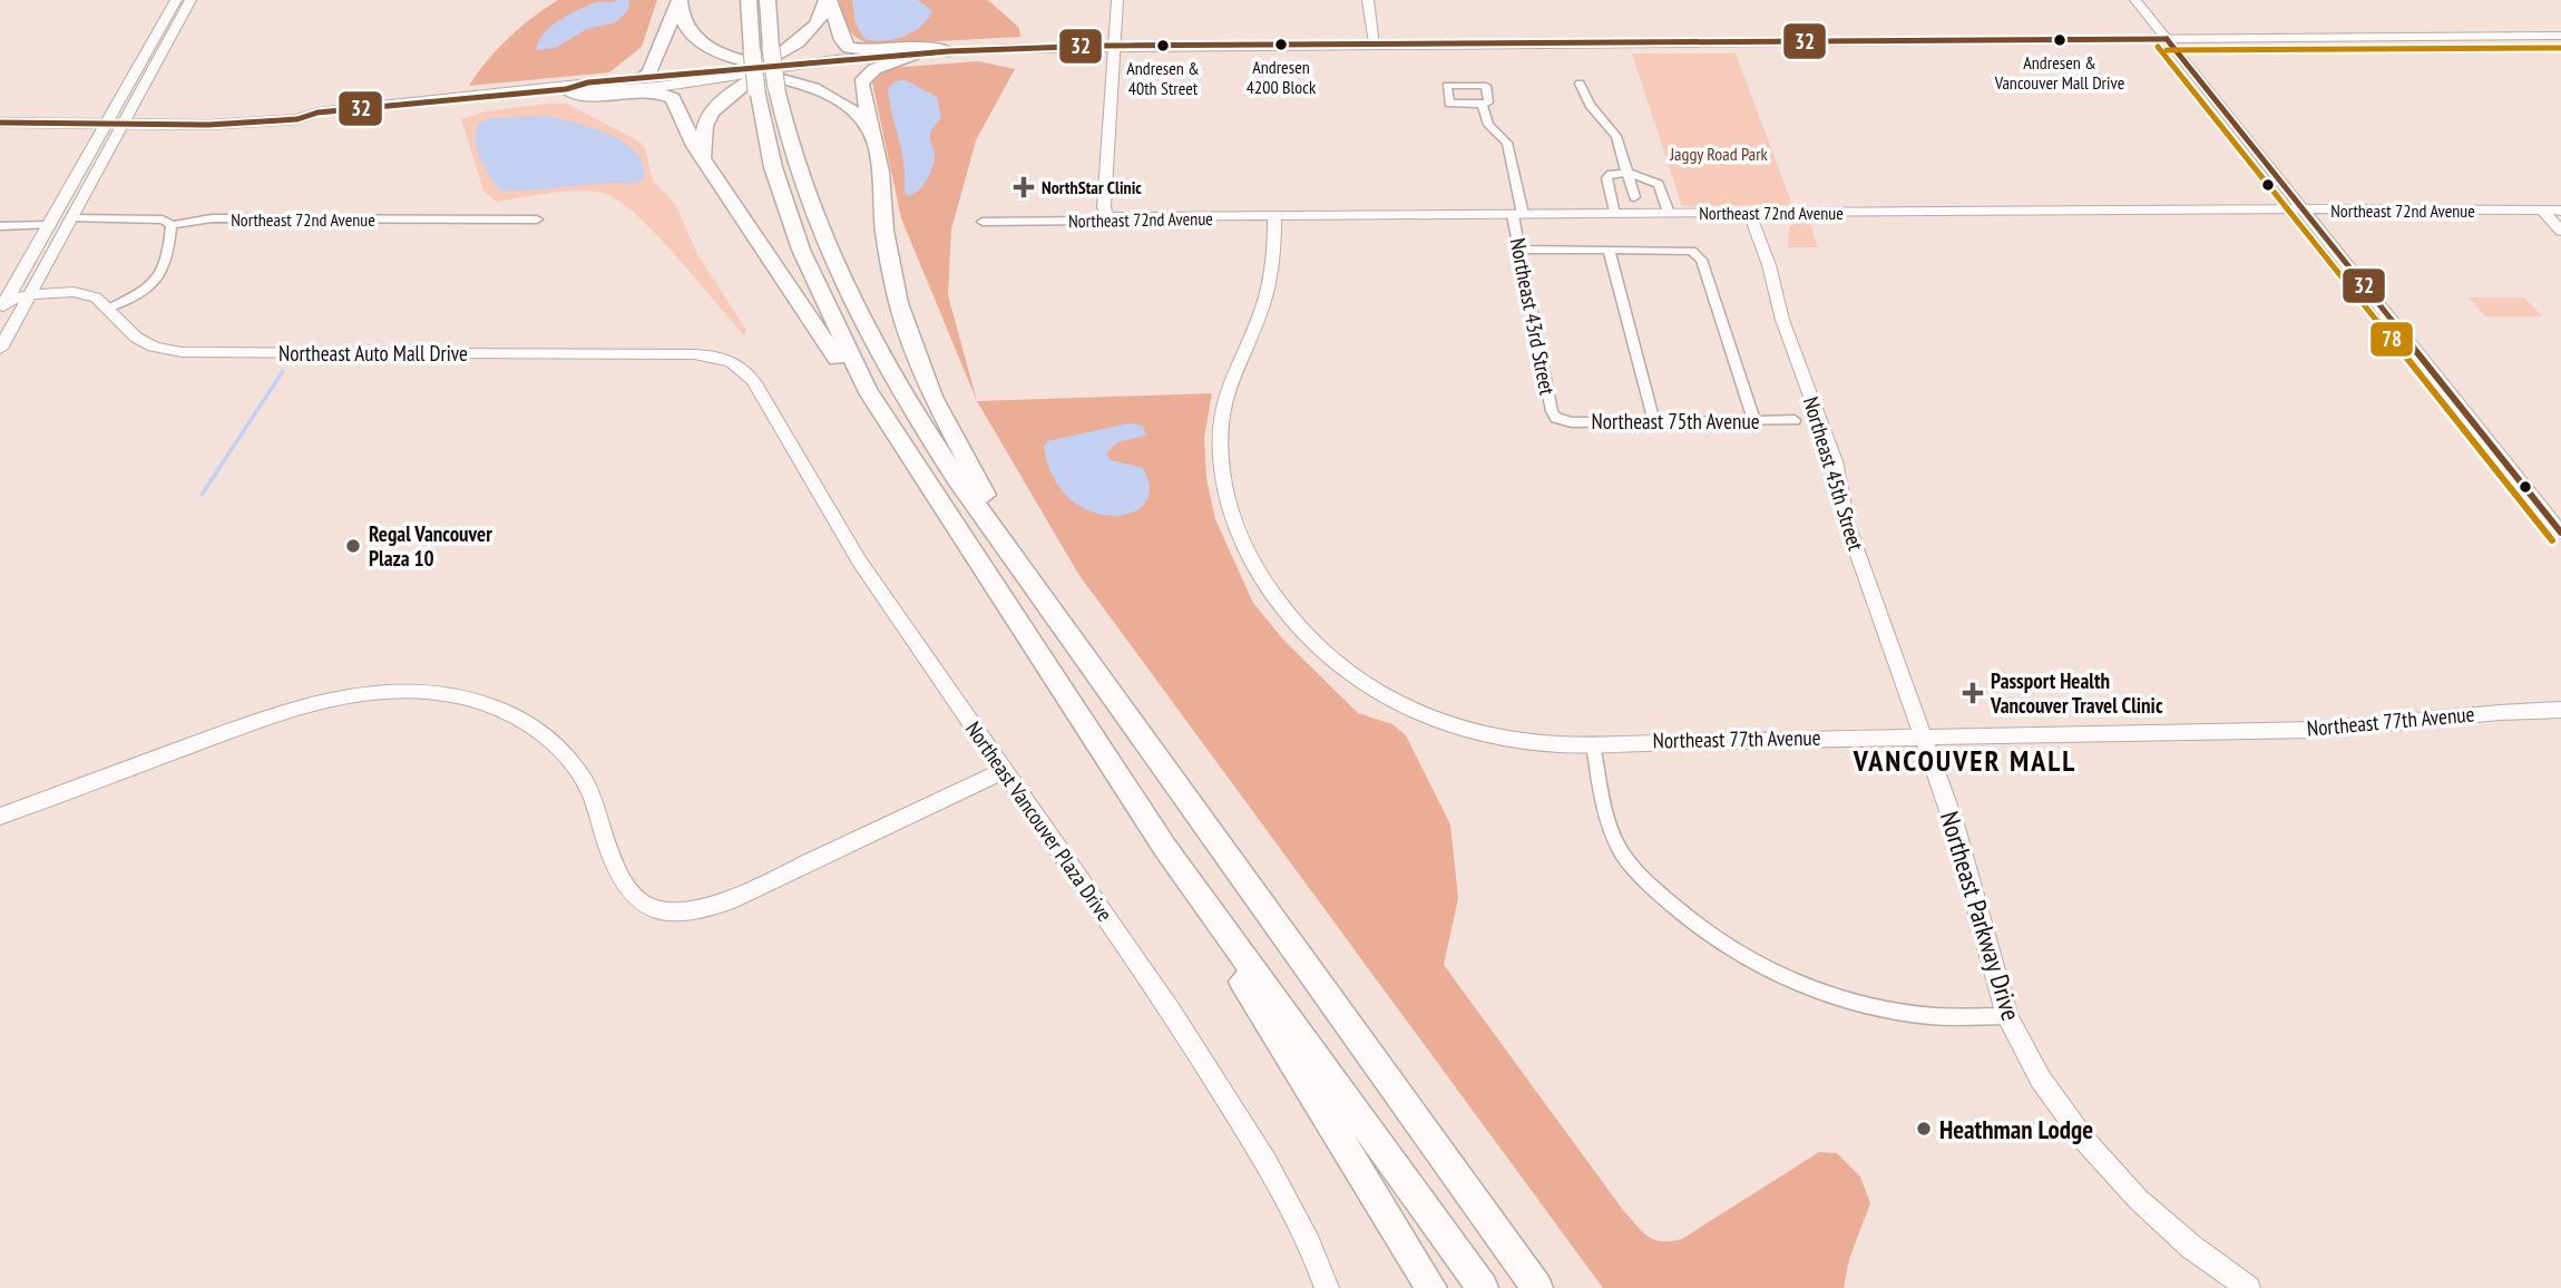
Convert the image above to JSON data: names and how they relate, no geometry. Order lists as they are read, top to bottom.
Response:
{
  "streets": {
    "street": [
      "Northeast 72nd Avenue",
      "Northeast 43rd Street",
      "Northeast Auto Mall Drive",
      "Northeast 75th Avenue",
      "Northeast 45th Street",
      "Northeast 77th Avenue",
      "Northeast Vancouver Plaza Drive",
      "Northeast Parkway Drive"
    ]
  },
  "crossings": [
    ["Northeast 72nd Avenue", "Northeast 43rd Street"],
    ["Northeast 72nd Avenue", "Northeast 45th Street"],
    ["Northeast 72nd Avenue", "Northeast 77th Avenue"],
    ["Northeast 43rd Street", "Northeast 75th Avenue"],
    ["Northeast Auto Mall Drive", "Northeast Vancouver Plaza Drive"],
    ["Northeast 45th Street", "Northeast 77th Avenue"],
    ["Northeast 45th Street", "Northeast Parkway Drive"],
    ["Northeast 77th Avenue", "Northeast Parkway Drive"]
  ],
  "districts": ["VANCOUVER MALL"],
  "parks": ["Jaggy Road Park"],
  "places": {
    "other": [
      "Andresen & Vancouver Mall Drive",
      "Andresen 4200 Block",
      "Andresen & 40th Street",
      "Regal Vancouver Plaza 10",
      "Heathman Lodge"
    ],
    "health": ["NorthStar Clinic", "Passport Health Vancouver Travel Clinic"]
  },
  "lines": ["transit line 32", "transit line 78"]
}
